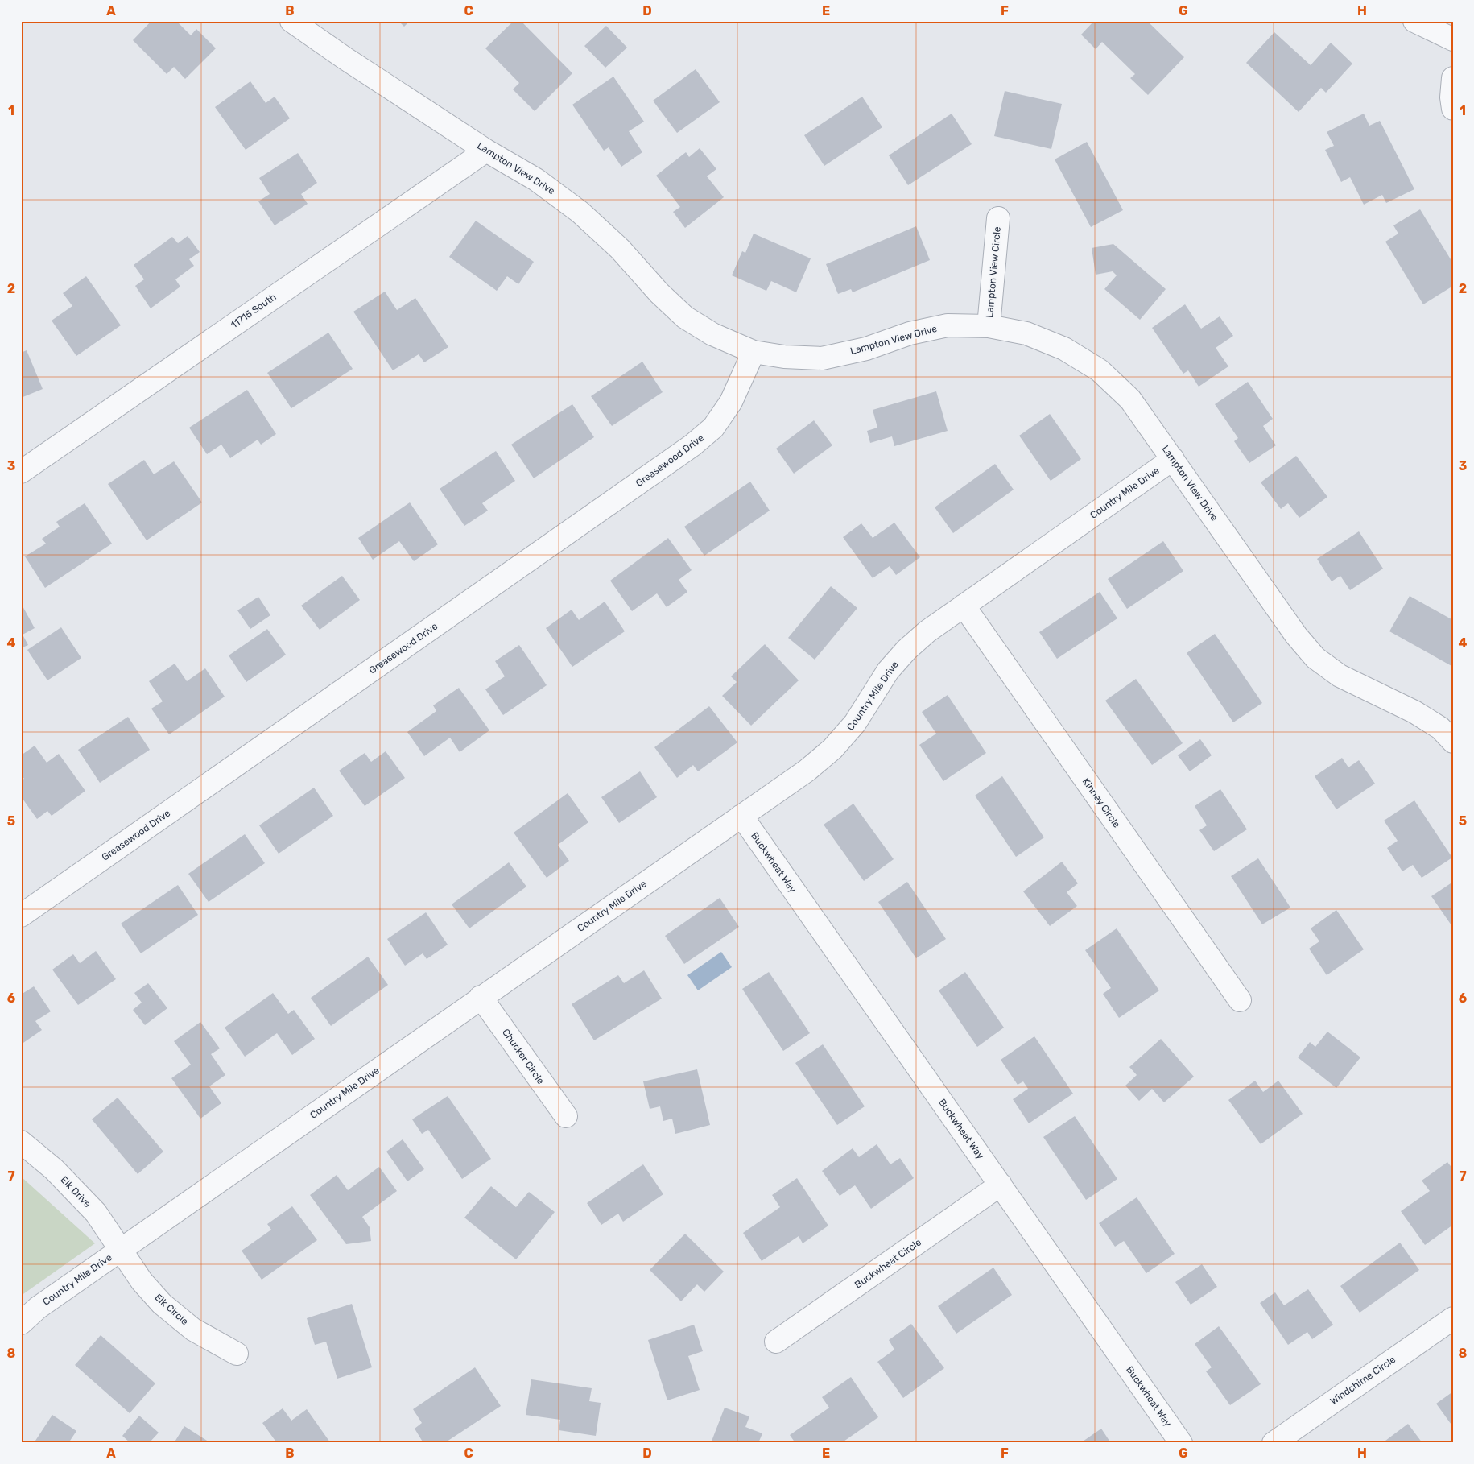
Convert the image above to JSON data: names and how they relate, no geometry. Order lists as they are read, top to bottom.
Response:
{
  "streets": {
    "street": [
      "Lampton View Drive",
      "Lampton View Circle",
      "11715 South",
      "Greasewood Drive",
      "Country Mile Drive",
      "Kinney Circle",
      "Buckwheat Way",
      "Chucker Circle",
      "Elk Drive",
      "Buckwheat Circle",
      "Elk Circle",
      "Windchime Circle"
    ]
  },
  "crossings": [
    ["Lampton View Drive", "Lampton View Circle"],
    ["Lampton View Drive", "11715 South"],
    ["Lampton View Drive", "Greasewood Drive"],
    ["Lampton View Drive", "Country Mile Drive"],
    ["Country Mile Drive", "Kinney Circle"],
    ["Country Mile Drive", "Buckwheat Way"],
    ["Country Mile Drive", "Chucker Circle"],
    ["Country Mile Drive", "Elk Drive"],
    ["Country Mile Drive", "Elk Circle"],
    ["Buckwheat Way", "Buckwheat Circle"],
    ["Elk Drive", "Elk Circle"]
  ],
  "grid": {
    "columns": [
      "A",
      "B",
      "C",
      "D",
      "E",
      "F",
      "G",
      "H"
    ],
    "rows": [
      "1",
      "2",
      "3",
      "4",
      "5",
      "6",
      "7",
      "8"
    ]
  }
}
